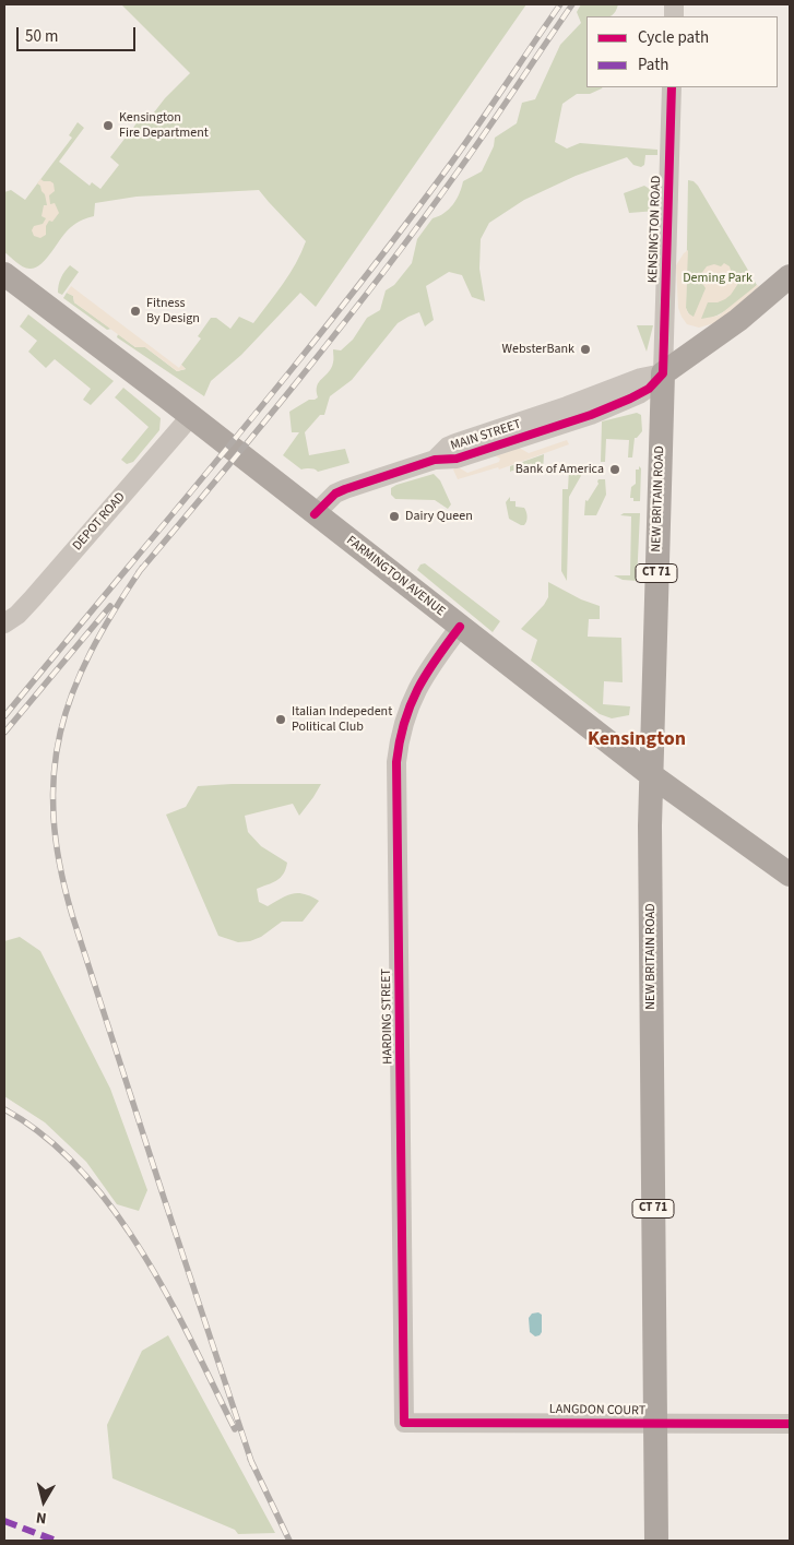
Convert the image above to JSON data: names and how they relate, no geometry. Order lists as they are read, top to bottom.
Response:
{
  "streets": {
    "main road": [
      "MAIN STREET",
      "NEW BRITAIN ROAD",
      "CT 71",
      "FARMINGTON AVENUE"
    ],
    "street": [
      "KENSINGTON ROAD",
      "DEPOT ROAD",
      "HARDING STREET",
      "LANGDON COURT"
    ]
  },
  "crossings": [
    ["KENSINGTON ROAD", "MAIN STREET"],
    ["KENSINGTON ROAD", "NEW BRITAIN ROAD"],
    ["MAIN STREET", "NEW BRITAIN ROAD"],
    ["MAIN STREET", "FARMINGTON AVENUE"],
    ["NEW BRITAIN ROAD", "FARMINGTON AVENUE"],
    ["NEW BRITAIN ROAD", "LANGDON COURT"],
    ["DEPOT ROAD", "FARMINGTON AVENUE"],
    ["FARMINGTON AVENUE", "HARDING STREET"],
    ["HARDING STREET", "LANGDON COURT"]
  ],
  "districts": ["Kensington"],
  "parks": ["Deming Park"],
  "places": [
    "Kensington Fire Department",
    "Fitness By Design",
    "WebsterBank",
    "Bank of America",
    "Dairy Queen",
    "Italian Indepedent Political Club"
  ],
  "legend": ["Cycle path", "Path"],
  "scale_bar": "50 m",
  "north": "bottom"
}
